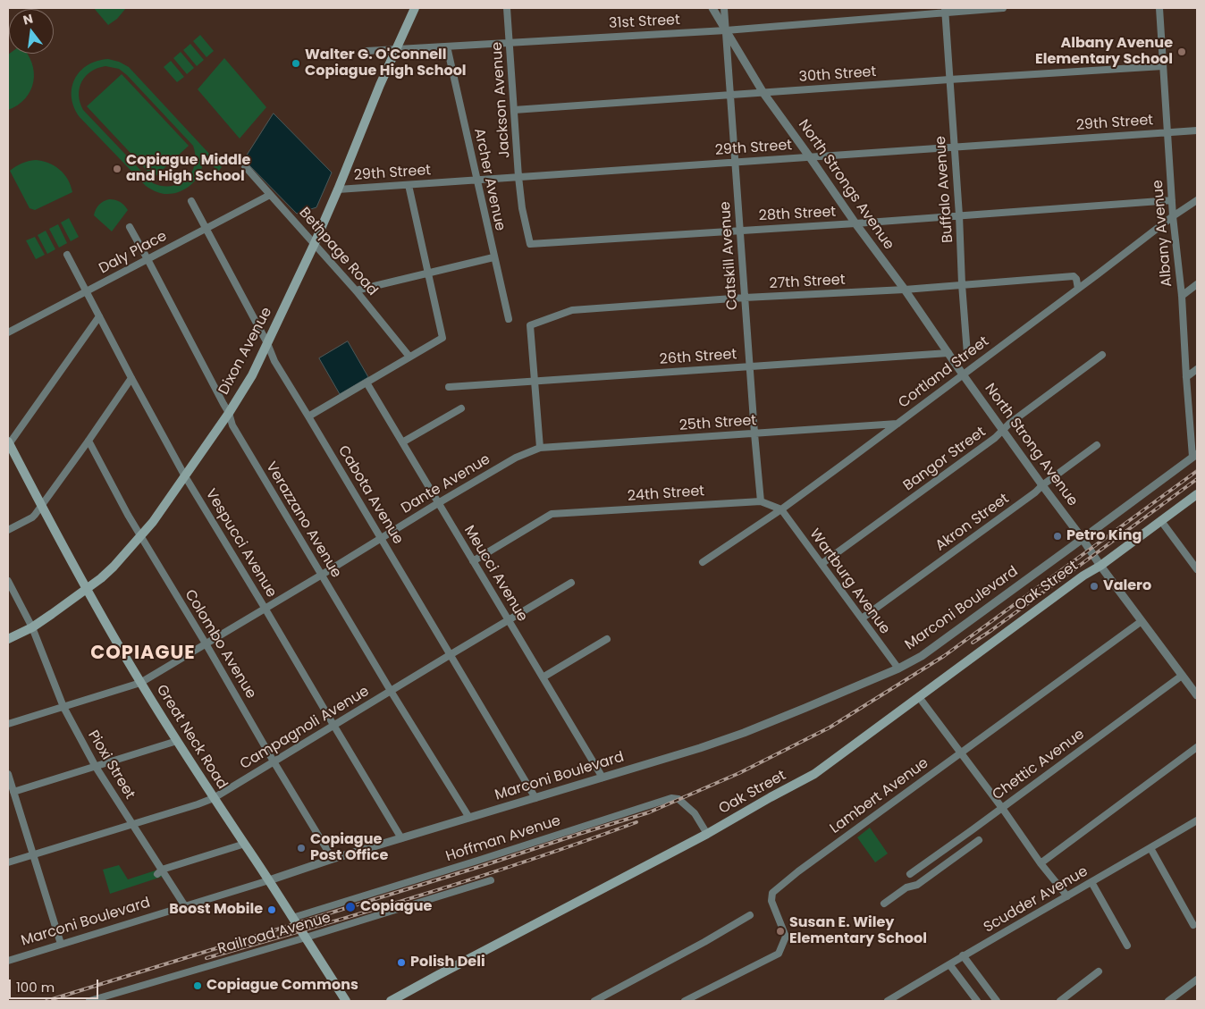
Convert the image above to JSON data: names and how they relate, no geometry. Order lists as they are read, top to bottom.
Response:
{
  "streets": {
    "main road": ["Dixon Avenue", "Oak Street", "Great Neck Road"],
    "street": [
      "31st Street",
      "30th Street",
      "Jackson Avenue",
      "29th Street",
      "Archer Avenue",
      "North Strongs Avenue",
      "Buffalo Avenue",
      "28th Street",
      "Albany Avenue",
      "Bethpage Road",
      "Daly Place",
      "Catskill Avenue",
      "27th Street",
      "26th Street",
      "Cortland Street",
      "25th Street",
      "North Strong Avenue",
      "Bangor Street",
      "Dante Avenue",
      "24th Street",
      "Cabota Avenue",
      "Verazzano Avenue",
      "Akron Street",
      "Vespucci Avenue",
      "Meucci Avenue",
      "Wartburg Avenue",
      "Marconi Boulevard",
      "Colombo Avenue",
      "Campagnoli Avenue",
      "Pioxi Street",
      "Chettic Avenue",
      "Lambert Avenue",
      "Hoffman Avenue",
      "Scudder Avenue",
      "Railroad Avenue"
    ]
  },
  "crossings": [
    ["31st Street", "Jackson Avenue"],
    ["31st Street", "Archer Avenue"],
    ["31st Street", "North Strongs Avenue"],
    ["31st Street", "Buffalo Avenue"],
    ["31st Street", "Catskill Avenue"],
    ["31st Street", "Dixon Avenue"],
    ["30th Street", "Jackson Avenue"],
    ["30th Street", "North Strongs Avenue"],
    ["30th Street", "Buffalo Avenue"],
    ["30th Street", "Albany Avenue"],
    ["30th Street", "Catskill Avenue"],
    ["Jackson Avenue", "29th Street"],
    ["Jackson Avenue", "28th Street"],
    ["29th Street", "Archer Avenue"],
    ["29th Street", "North Strongs Avenue"],
    ["29th Street", "Buffalo Avenue"],
    ["29th Street", "Albany Avenue"],
    ["29th Street", "Catskill Avenue"],
    ["29th Street", "Dixon Avenue"],
    ["North Strongs Avenue", "28th Street"],
    ["North Strongs Avenue", "Catskill Avenue"],
    ["North Strongs Avenue", "27th Street"],
    ["North Strongs Avenue", "26th Street"],
    ["North Strongs Avenue", "North Strong Avenue"],
    ["Buffalo Avenue", "28th Street"],
    ["Buffalo Avenue", "27th Street"],
    ["Buffalo Avenue", "North Strong Avenue"],
    ["28th Street", "Albany Avenue"],
    ["28th Street", "Catskill Avenue"],
    ["Albany Avenue", "Cortland Street"],
    ["Albany Avenue", "Marconi Boulevard"],
    ["Bethpage Road", "Daly Place"],
    ["Bethpage Road", "Dixon Avenue"],
    ["Daly Place", "Cabota Avenue"],
    ["Daly Place", "Verazzano Avenue"],
    ["Daly Place", "Vespucci Avenue"],
    ["Catskill Avenue", "27th Street"],
    ["Catskill Avenue", "26th Street"],
    ["Catskill Avenue", "25th Street"],
    ["Catskill Avenue", "24th Street"],
    ["27th Street", "26th Street"],
    ["27th Street", "Cortland Street"],
    ["Dixon Avenue", "Cabota Avenue"],
    ["Dixon Avenue", "Verazzano Avenue"],
    ["Dixon Avenue", "Vespucci Avenue"],
    ["Dixon Avenue", "Colombo Avenue"],
    ["Dixon Avenue", "Great Neck Road"],
    ["Dixon Avenue", "Pioxi Street"],
    ["26th Street", "North Strong Avenue"],
    ["Cortland Street", "25th Street"],
    ["Cortland Street", "North Strong Avenue"],
    ["Cortland Street", "24th Street"],
    ["Cortland Street", "Wartburg Avenue"],
    ["25th Street", "Dante Avenue"],
    ["North Strong Avenue", "Bangor Street"],
    ["North Strong Avenue", "Akron Street"],
    ["North Strong Avenue", "Oak Street"],
    ["North Strong Avenue", "Marconi Boulevard"],
    ["North Strong Avenue", "Chettic Avenue"],
    ["North Strong Avenue", "Lambert Avenue"],
    ["Bangor Street", "Wartburg Avenue"],
    ["Dante Avenue", "Cabota Avenue"],
    ["Dante Avenue", "Verazzano Avenue"],
    ["Dante Avenue", "Vespucci Avenue"],
    ["Dante Avenue", "Meucci Avenue"],
    ["Dante Avenue", "Colombo Avenue"],
    ["Dante Avenue", "Great Neck Road"],
    ["Dante Avenue", "Pioxi Street"],
    ["24th Street", "Meucci Avenue"],
    ["24th Street", "Wartburg Avenue"],
    ["Cabota Avenue", "Marconi Boulevard"],
    ["Cabota Avenue", "Campagnoli Avenue"],
    ["Verazzano Avenue", "Marconi Boulevard"],
    ["Verazzano Avenue", "Campagnoli Avenue"],
    ["Akron Street", "Wartburg Avenue"],
    ["Vespucci Avenue", "Marconi Boulevard"],
    ["Vespucci Avenue", "Campagnoli Avenue"],
    ["Meucci Avenue", "Marconi Boulevard"],
    ["Meucci Avenue", "Campagnoli Avenue"],
    ["Wartburg Avenue", "Marconi Boulevard"],
    ["Oak Street", "Hoffman Avenue"],
    ["Marconi Boulevard", "Colombo Avenue"],
    ["Marconi Boulevard", "Great Neck Road"],
    ["Marconi Boulevard", "Pioxi Street"],
    ["Colombo Avenue", "Campagnoli Avenue"],
    ["Campagnoli Avenue", "Great Neck Road"],
    ["Campagnoli Avenue", "Pioxi Street"],
    ["Great Neck Road", "Hoffman Avenue"],
    ["Great Neck Road", "Railroad Avenue"]
  ],
  "districts": ["COPIAGUE"],
  "places": [
    "Albany Avenue Elementary School",
    "Walter G. O'Connell Copiague High School",
    "Copiague Middle and High School",
    "Petro King",
    "Valero",
    "Copiague Post Office",
    "Copiague",
    "Boost Mobile",
    "Susan E. Wiley Elementary School",
    "Polish Deli",
    "Copiague Commons"
  ],
  "scale_bar": "100 m",
  "north": "top"
}
